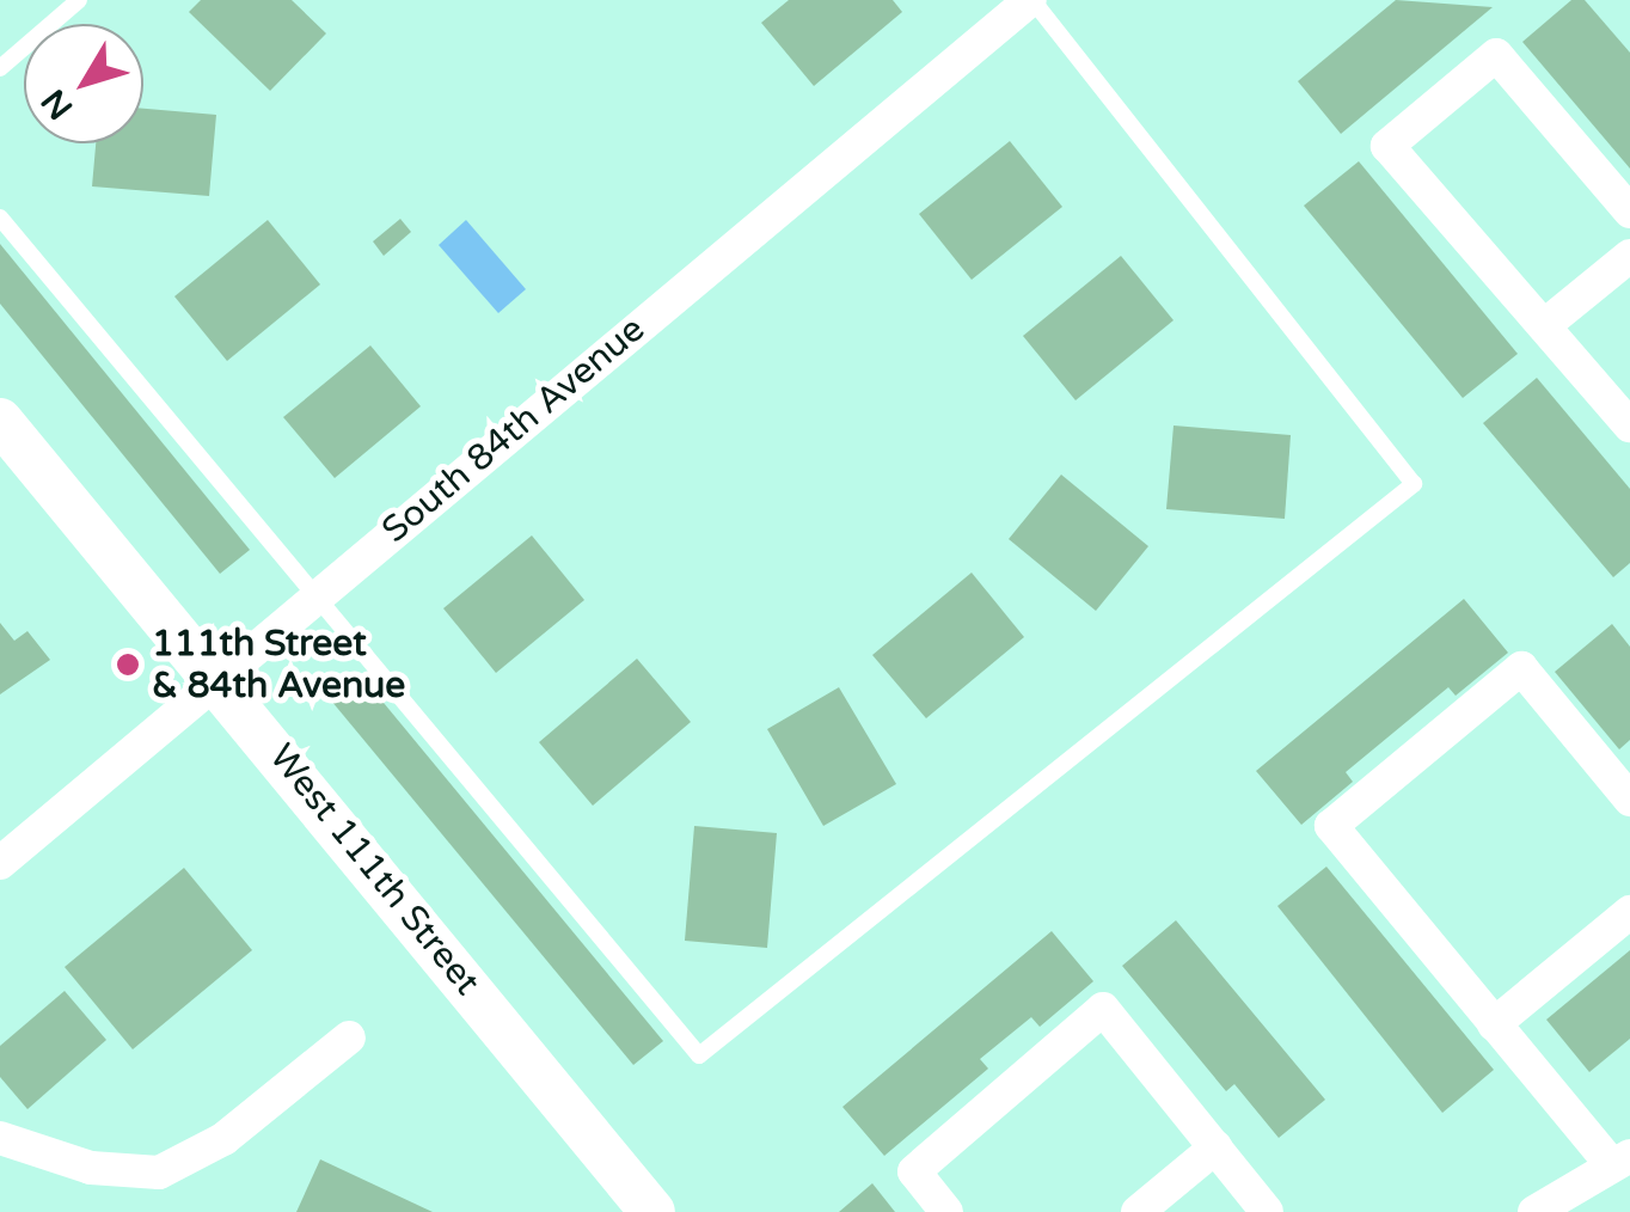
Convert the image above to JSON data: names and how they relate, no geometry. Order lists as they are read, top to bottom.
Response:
{
  "streets": {
    "main road": ["West 111th Street"],
    "street": ["South 84th Avenue"]
  },
  "crossings": [
    ["South 84th Avenue", "West 111th Street"]
  ],
  "places": ["111th Street & 84th Avenue"],
  "north": "bottom left"
}
